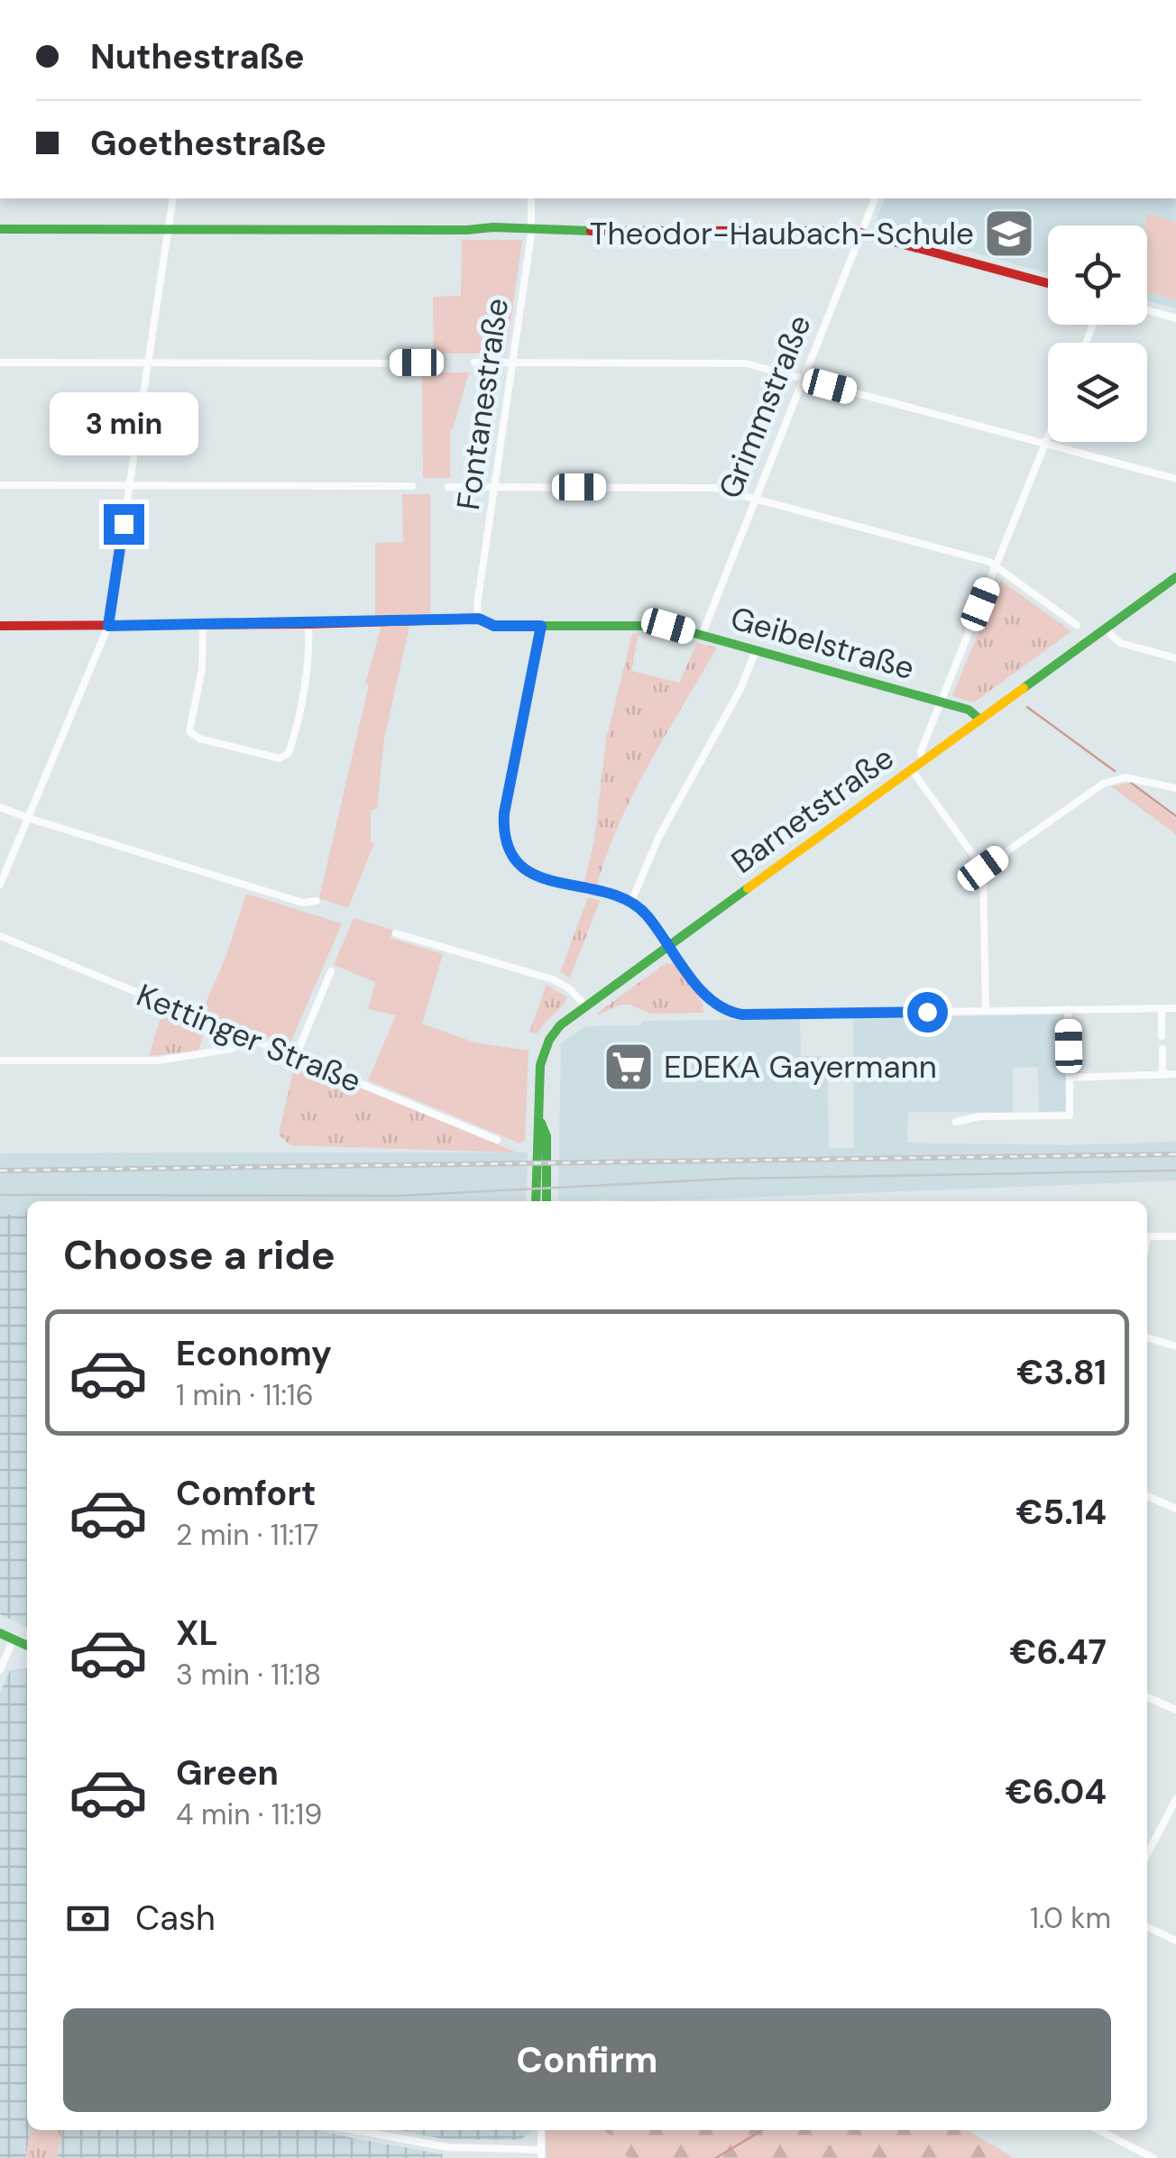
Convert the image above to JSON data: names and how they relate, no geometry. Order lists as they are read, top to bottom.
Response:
{
  "streets": {
    "street": [
      "Fontanestraße",
      "Grimmstraße",
      "Geibelstraße",
      "Barnetstraße",
      "Kettinger Straße"
    ]
  },
  "crossings": [
    ["Fontanestraße", "Geibelstraße"],
    ["Grimmstraße", "Geibelstraße"],
    ["Geibelstraße", "Barnetstraße"]
  ],
  "places": {
    "school or university": ["Theodor-Haubach-Schule"],
    "supermarket": ["EDEKA Gayermann"]
  },
  "page": {
    "banner": ["Nuthestraße", "Goethestraße"],
    "bubble": "3 min",
    "heading": "Choose a ride",
    "list": [
      {
        "name": "Economy",
        "note": "1 min · 11:16",
        "value": "€3.81"
      },
      {
        "name": "Comfort",
        "note": "2 min · 11:17",
        "value": "€5.14"
      },
      {
        "name": "XL",
        "note": "3 min · 11:18",
        "value": "€6.47"
      },
      {
        "name": "Green",
        "note": "4 min · 11:19",
        "value": "€6.04"
      }
    ],
    "pay": ["Cash", "1.0 km"],
    "buttons": "Confirm"
  }
}
